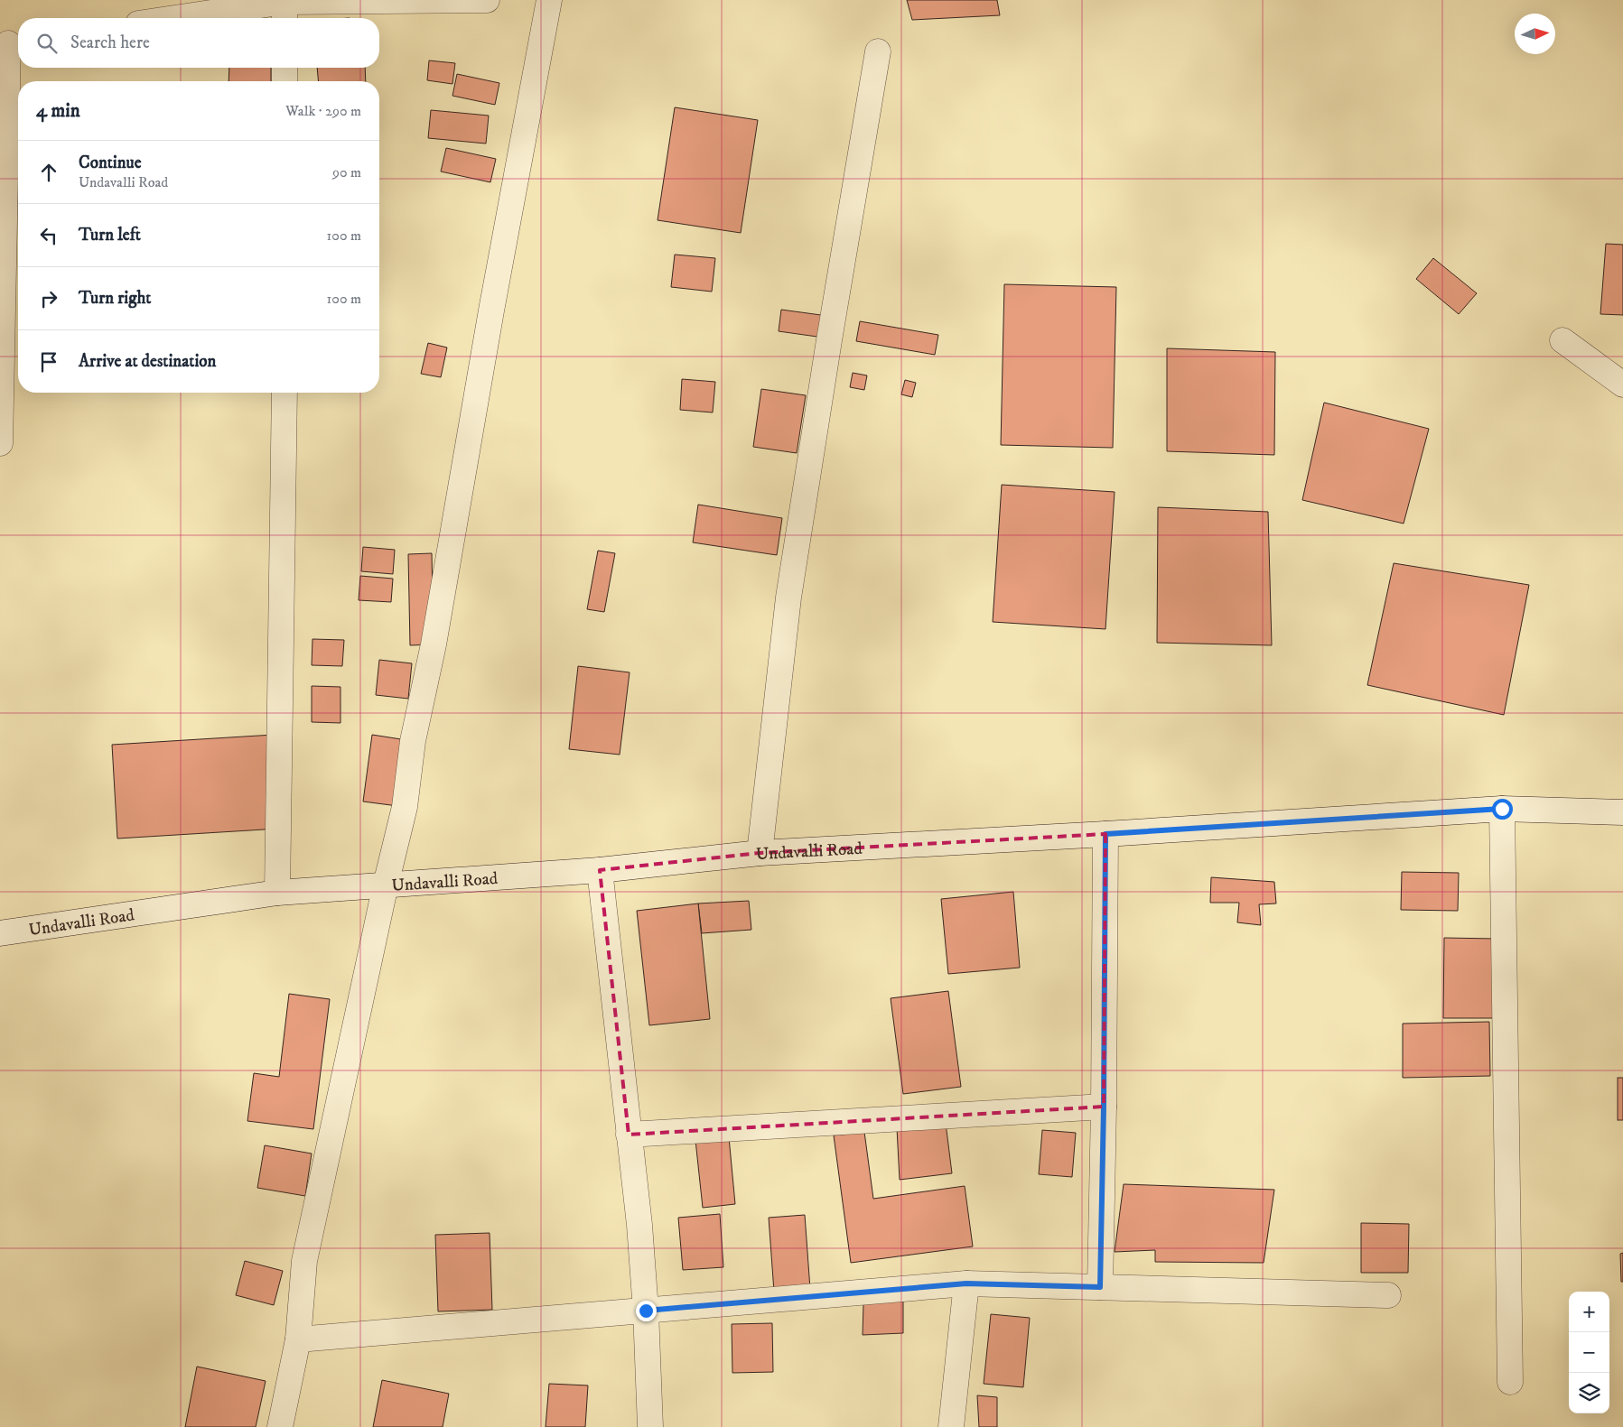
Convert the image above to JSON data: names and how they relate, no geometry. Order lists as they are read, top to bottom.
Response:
{
  "streets": {
    "street": ["Undavalli Road"]
  },
  "north": "right",
  "page": {
    "search": "Search here",
    "heading": ["4 min", "Walk · 290 m"],
    "list": [
      ["Continue", "Undavalli Road", "90 m"],
      ["Turn left", "100 m"],
      ["Turn right", "100 m"],
      "Arrive at destination"
    ],
    "map_buttons": ["+", "−"]
  }
}
